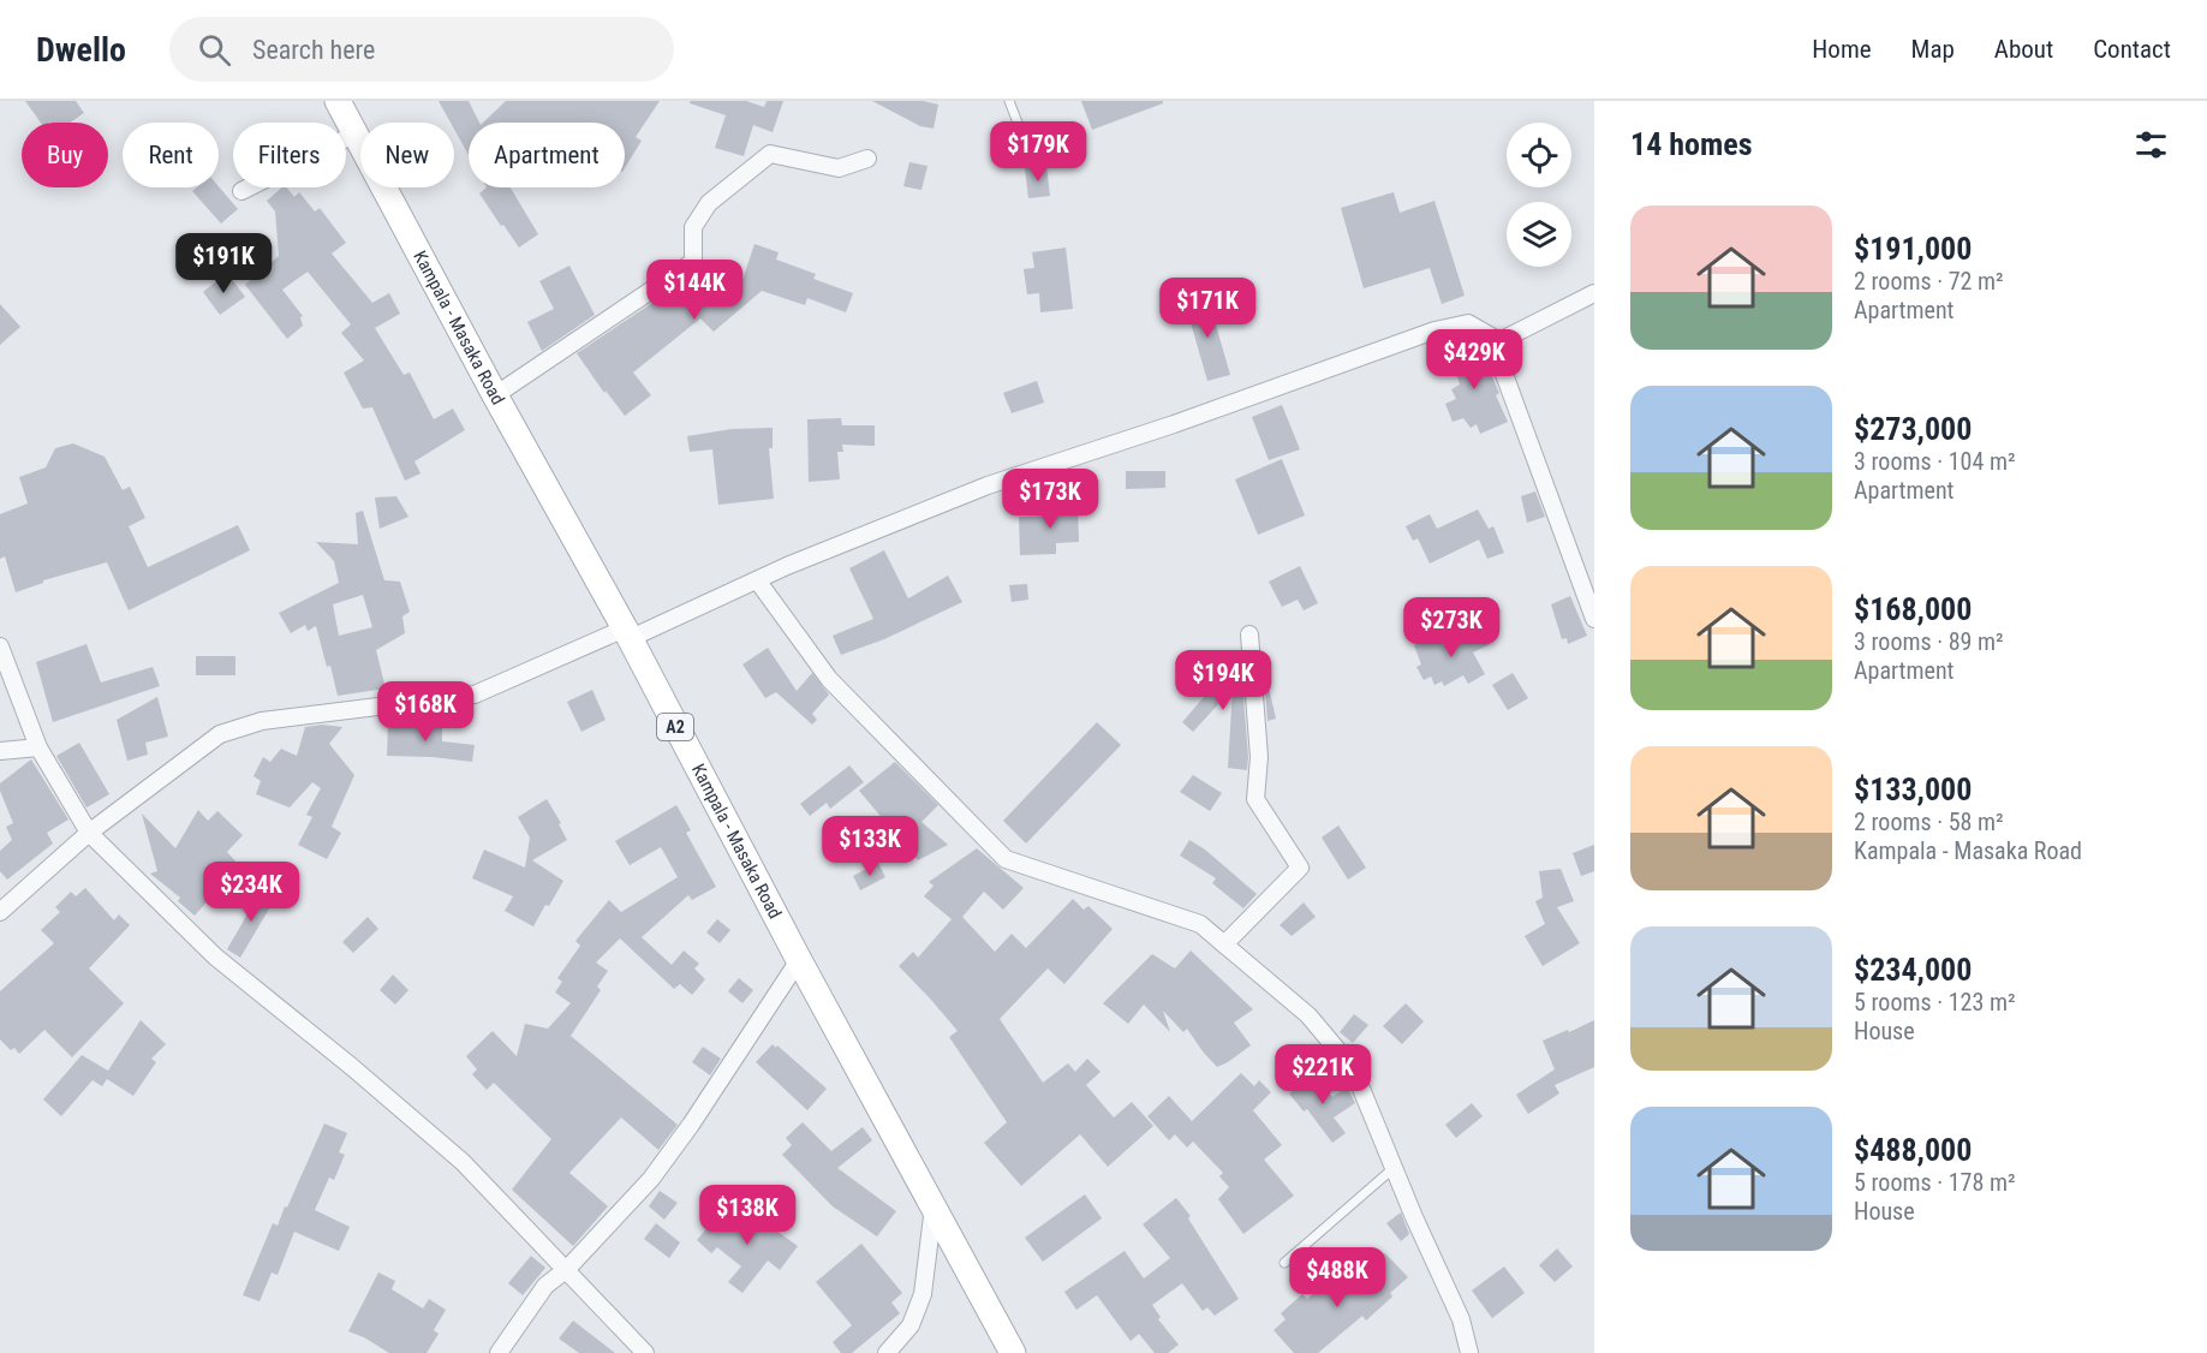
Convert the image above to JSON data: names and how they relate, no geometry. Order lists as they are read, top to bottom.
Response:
{
  "streets": {
    "main road": ["Kampala - Masaka Road", "A2"]
  },
  "page": {
    "header": "Dwello",
    "search": "Search here",
    "nav": [
      "Home",
      "Map",
      "About",
      "Contact"
    ],
    "heading": "14 homes",
    "price": [
      "$179K",
      "$191K",
      "$144K",
      "$171K",
      "$429K",
      "$173K",
      "$273K",
      "$194K",
      "$168K",
      "$133K",
      "$234K",
      "$221K",
      "$138K",
      "$488K"
    ],
    "chip": [
      "Buy",
      "Rent",
      "Filters",
      "New",
      "Apartment"
    ],
    "list": [
      {
        "name": "$191,000",
        "note": "2 rooms · 72 m² · Apartment"
      },
      {
        "name": "$273,000",
        "note": "3 rooms · 104 m² · Apartment"
      },
      {
        "name": "$168,000",
        "note": "3 rooms · 89 m² · Apartment"
      },
      {
        "name": "$133,000",
        "note": "2 rooms · 58 m² · Kampala - Masaka Road"
      },
      {
        "name": "$234,000",
        "note": "5 rooms · 123 m² · House"
      },
      {
        "name": "$488,000",
        "note": "5 rooms · 178 m² · House"
      }
    ]
  }
}
